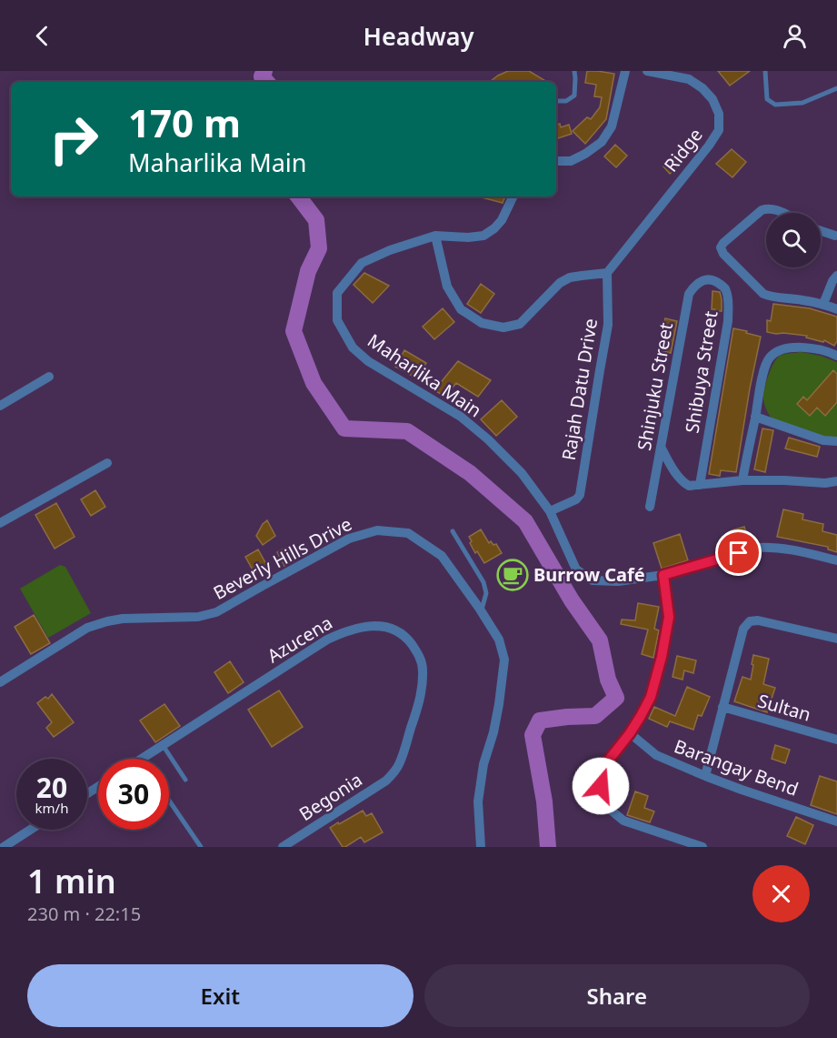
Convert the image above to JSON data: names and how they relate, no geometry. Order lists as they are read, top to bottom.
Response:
{
  "streets": {
    "street": [
      "Ridge",
      "Shibuya Street",
      "Maharlika Main",
      "Shinjuku Street",
      "Rajah Datu Drive",
      "Beverly Hills Drive",
      "Azucena",
      "Sultan",
      "Barangay Bend",
      "Begonia"
    ]
  },
  "crossings": [
    ["Ridge", "Rajah Datu Drive"],
    ["Shibuya Street", "Shinjuku Street"],
    ["Maharlika Main", "Rajah Datu Drive"],
    ["Azucena", "Begonia"]
  ],
  "places": {
    "cafe": ["Burrow Café"]
  },
  "page": {
    "header": "Headway",
    "turn": ["170 m", "Maharlika Main"],
    "speed": "20 km/h",
    "limit": "30",
    "heading": ["1 min", "230 m · 22:15"],
    "buttons": ["Exit", "Share"]
  }
}
